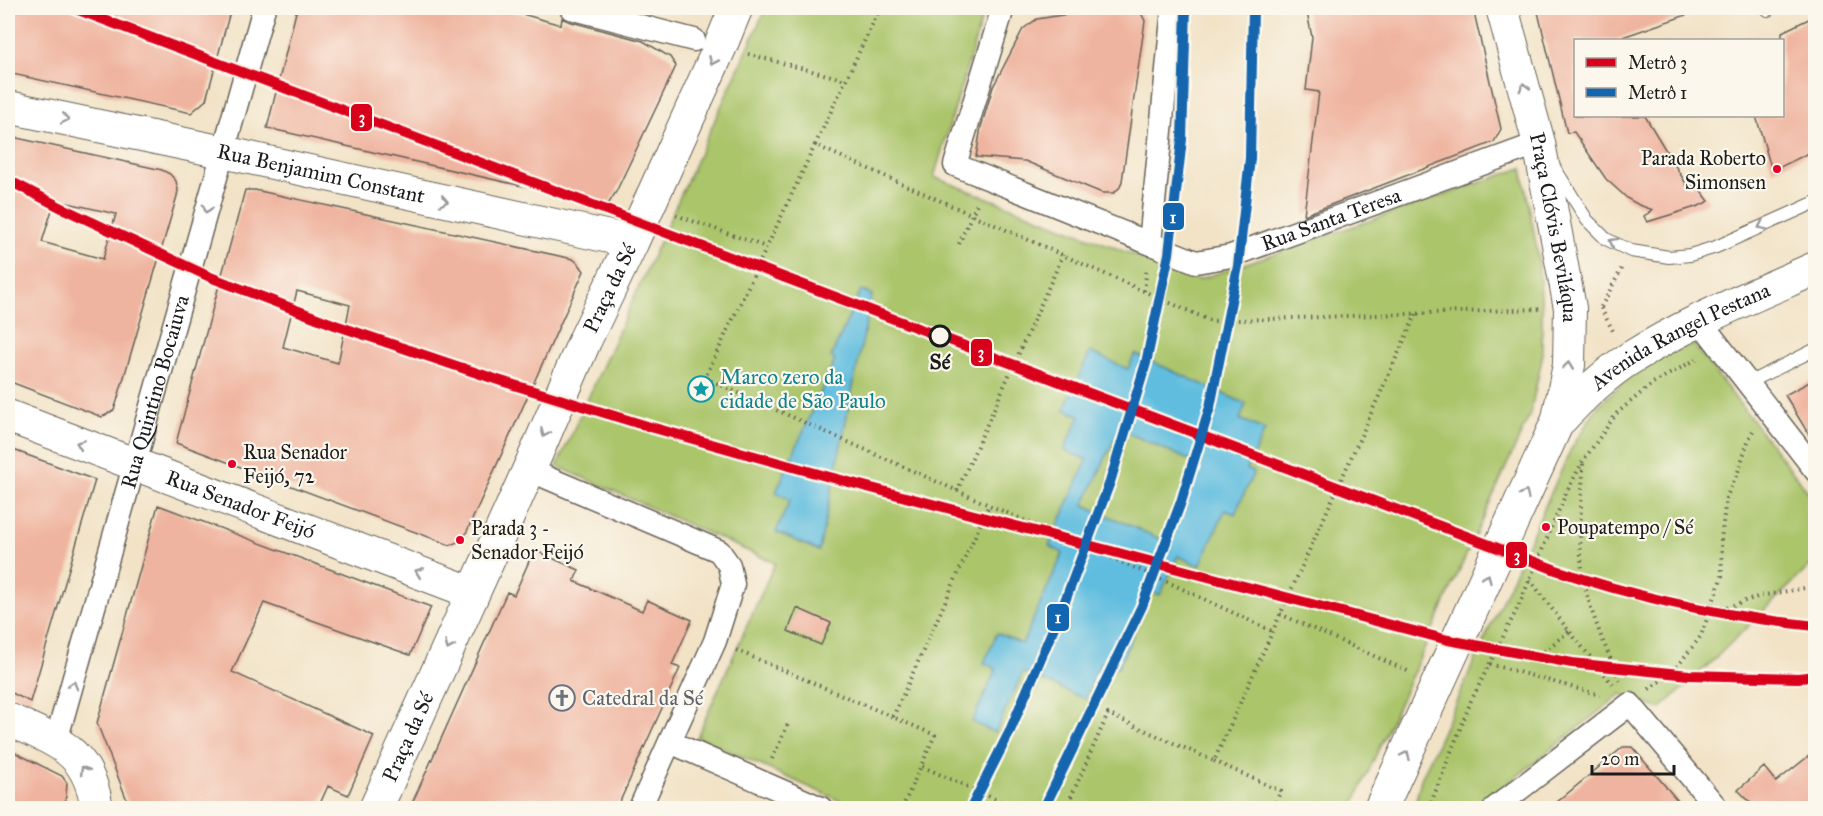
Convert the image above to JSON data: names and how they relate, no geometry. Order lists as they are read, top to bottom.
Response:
{
  "streets": {
    "main road": [
      "Rua Benjamim Constant",
      "Praça Clóvis Beviláqua",
      "Praça da Sé",
      "Avenida Rangel Pestana",
      "Rua Senador Feijó"
    ],
    "street": ["Rua Santa Teresa", "Rua Quintino Bocaiuva"]
  },
  "crossings": [
    ["Rua Benjamim Constant", "Praça da Sé"],
    ["Rua Benjamim Constant", "Rua Quintino Bocaiuva"],
    ["Rua Santa Teresa", "Praça Clóvis Beviláqua"],
    ["Praça Clóvis Beviláqua", "Avenida Rangel Pestana"],
    ["Praça da Sé", "Rua Senador Feijó"],
    ["Rua Quintino Bocaiuva", "Rua Senador Feijó"]
  ],
  "one_way": ["Rua Benjamim Constant", "Praça da Sé", "Rua Senador Feijó"],
  "places": {
    "other": [
      "Parada Roberto Simonsen",
      "Sé",
      "Rua Senador Feijó, 72",
      "Poupatempo / Sé",
      "Parada 3 - Senador Feijó"
    ],
    "place": ["Marco zero da cidade de São Paulo"],
    "church": ["Catedral da Sé"]
  },
  "lines": ["metro line 3", "metro line 1"],
  "legend": ["Metrô 3", "Metrô 1"],
  "scale_bar": "20 m"
}
